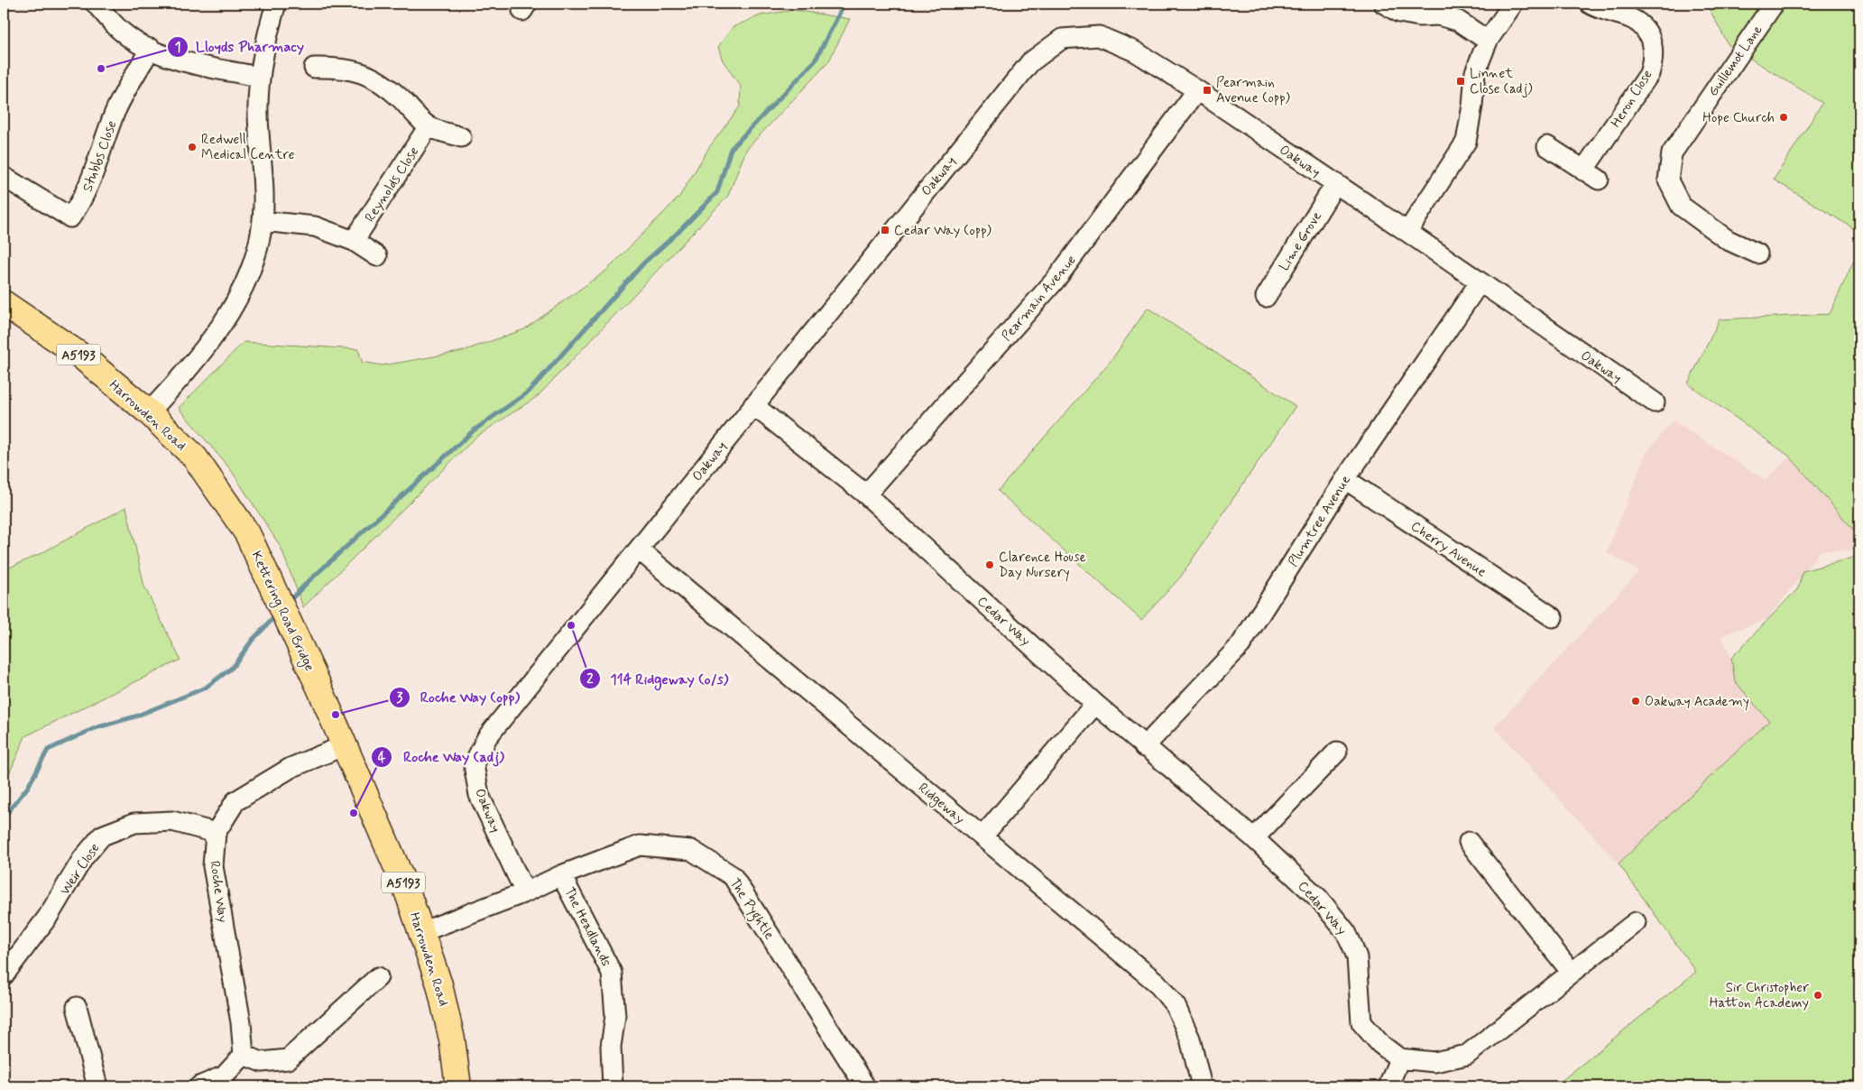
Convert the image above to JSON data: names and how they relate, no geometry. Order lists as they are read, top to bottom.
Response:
{
  "streets": {
    "main road": ["A5193", "Harrowden Road", "Kettering Road Bridge"],
    "street": [
      "Guillemot Lane",
      "Heron Close",
      "Stubbs Close",
      "Oakway",
      "Reynolds Close",
      "Lime Grove",
      "Pearmain Avenue",
      "Plumtree Avenue",
      "Cherry Avenue",
      "Cedar Way",
      "Ridgeway",
      "Weir Close",
      "Roche Way",
      "The Pyghtle",
      "The Headlands"
    ]
  },
  "crossings": [
    ["Oakway", "Lime Grove"],
    ["Oakway", "Pearmain Avenue"],
    ["Oakway", "Plumtree Avenue"],
    ["Oakway", "Cedar Way"],
    ["Oakway", "Ridgeway"],
    ["Oakway", "The Pyghtle"],
    ["Pearmain Avenue", "Cedar Way"],
    ["Harrowden Road", "Kettering Road Bridge"],
    ["Harrowden Road", "Roche Way"],
    ["Harrowden Road", "The Pyghtle"],
    ["Plumtree Avenue", "Cherry Avenue"],
    ["Plumtree Avenue", "Cedar Way"],
    ["Weir Close", "Roche Way"],
    ["The Pyghtle", "The Headlands"]
  ],
  "places": {
    "other": [
      "Lloyds Pharmacy",
      "Hope Church",
      "Redwell Medical Centre",
      "Clarence House Day Nursery",
      "114 Ridgeway (o/s)",
      "Oakway Academy",
      "Roche Way (opp)",
      "Roche Way (adj)",
      "Sir Christopher Hatton Academy"
    ],
    "transit": ["Linnet Close (adj)", "Pearmain Avenue (opp)", "Cedar Way (opp)"]
  }
}
